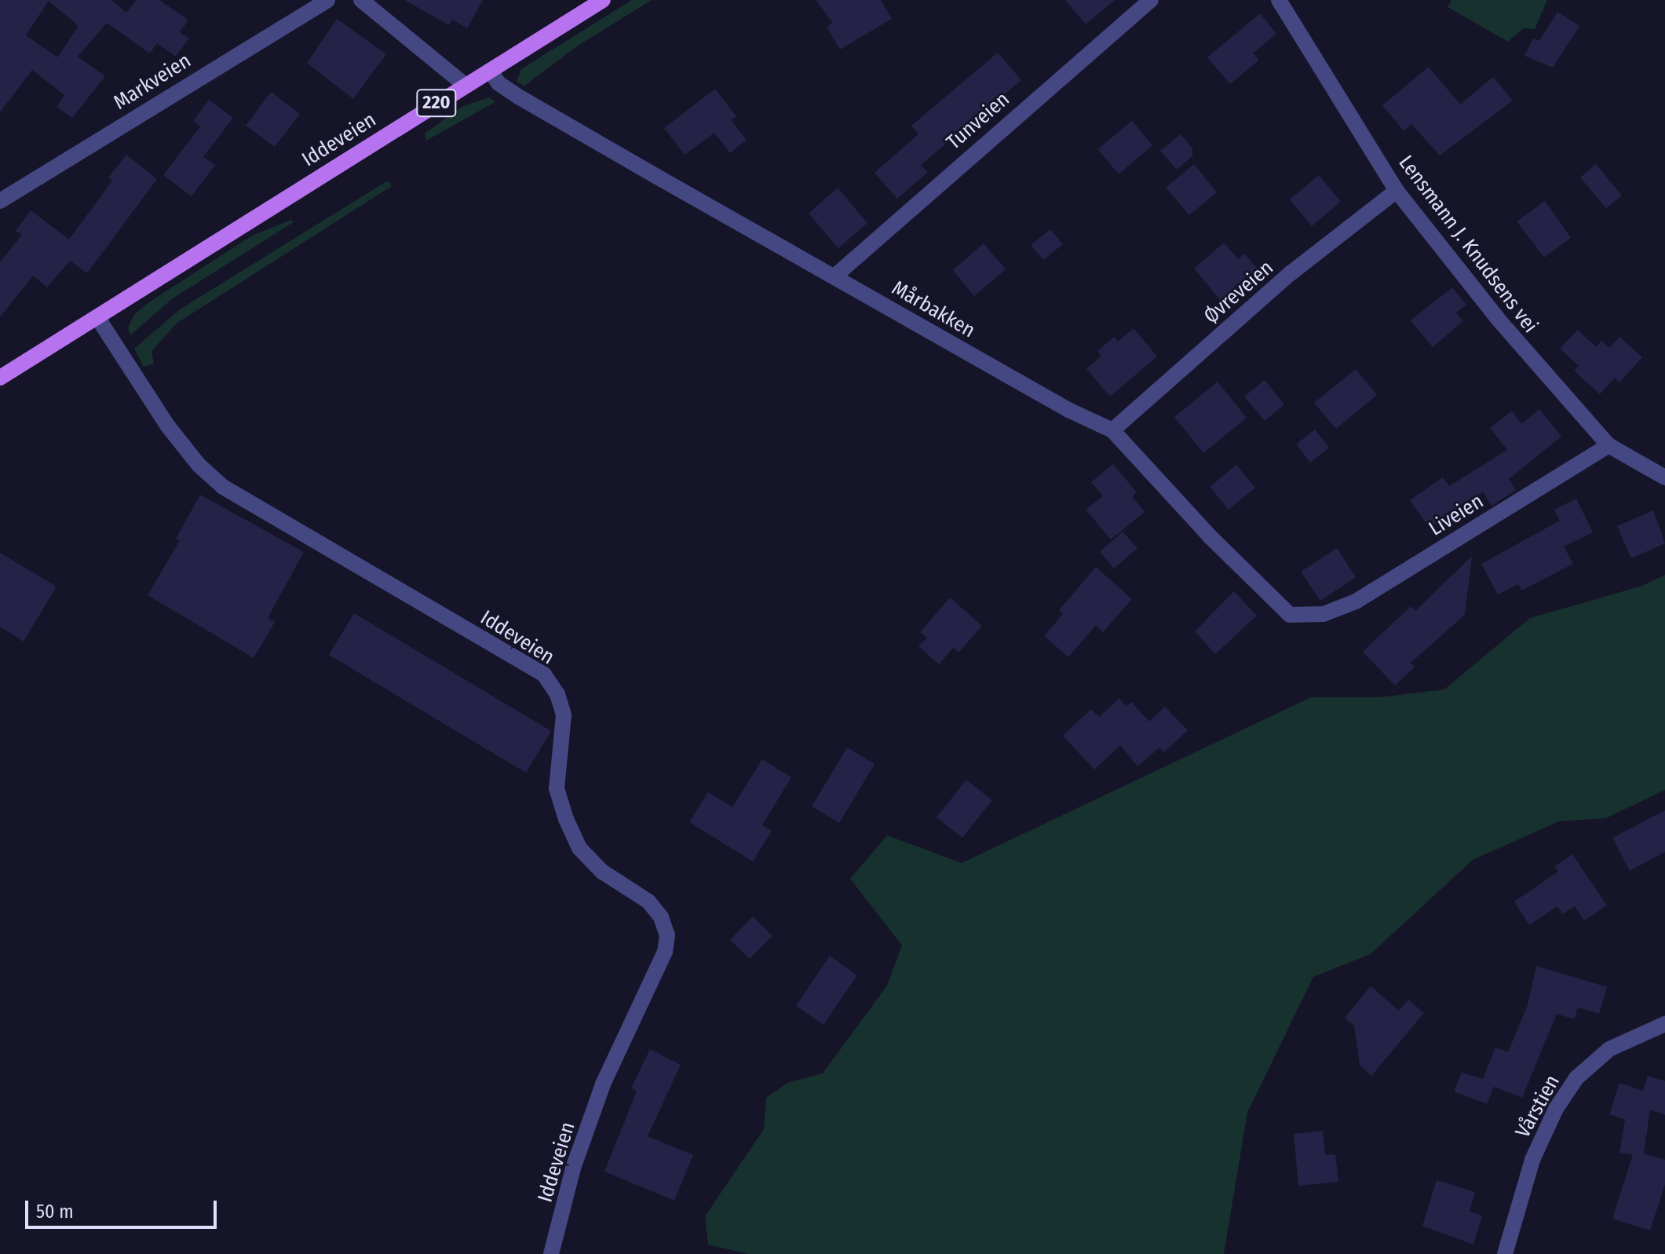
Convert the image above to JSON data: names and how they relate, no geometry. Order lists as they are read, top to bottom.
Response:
{
  "streets": {
    "main road": ["220", "Iddeveien"],
    "street": [
      "Markveien",
      "Tunveien",
      "Lensmann J. Knudsens vei",
      "Øvreveien",
      "Mårbakken",
      "Liveien",
      "Vårstien"
    ]
  },
  "crossings": [
    ["Tunveien", "Mårbakken"],
    ["Iddeveien", "Mårbakken"],
    ["Lensmann J. Knudsens vei", "Øvreveien"],
    ["Lensmann J. Knudsens vei", "Liveien"],
    ["Øvreveien", "Mårbakken"],
    ["Mårbakken", "Liveien"]
  ],
  "scale_bar": "50 m"
}
